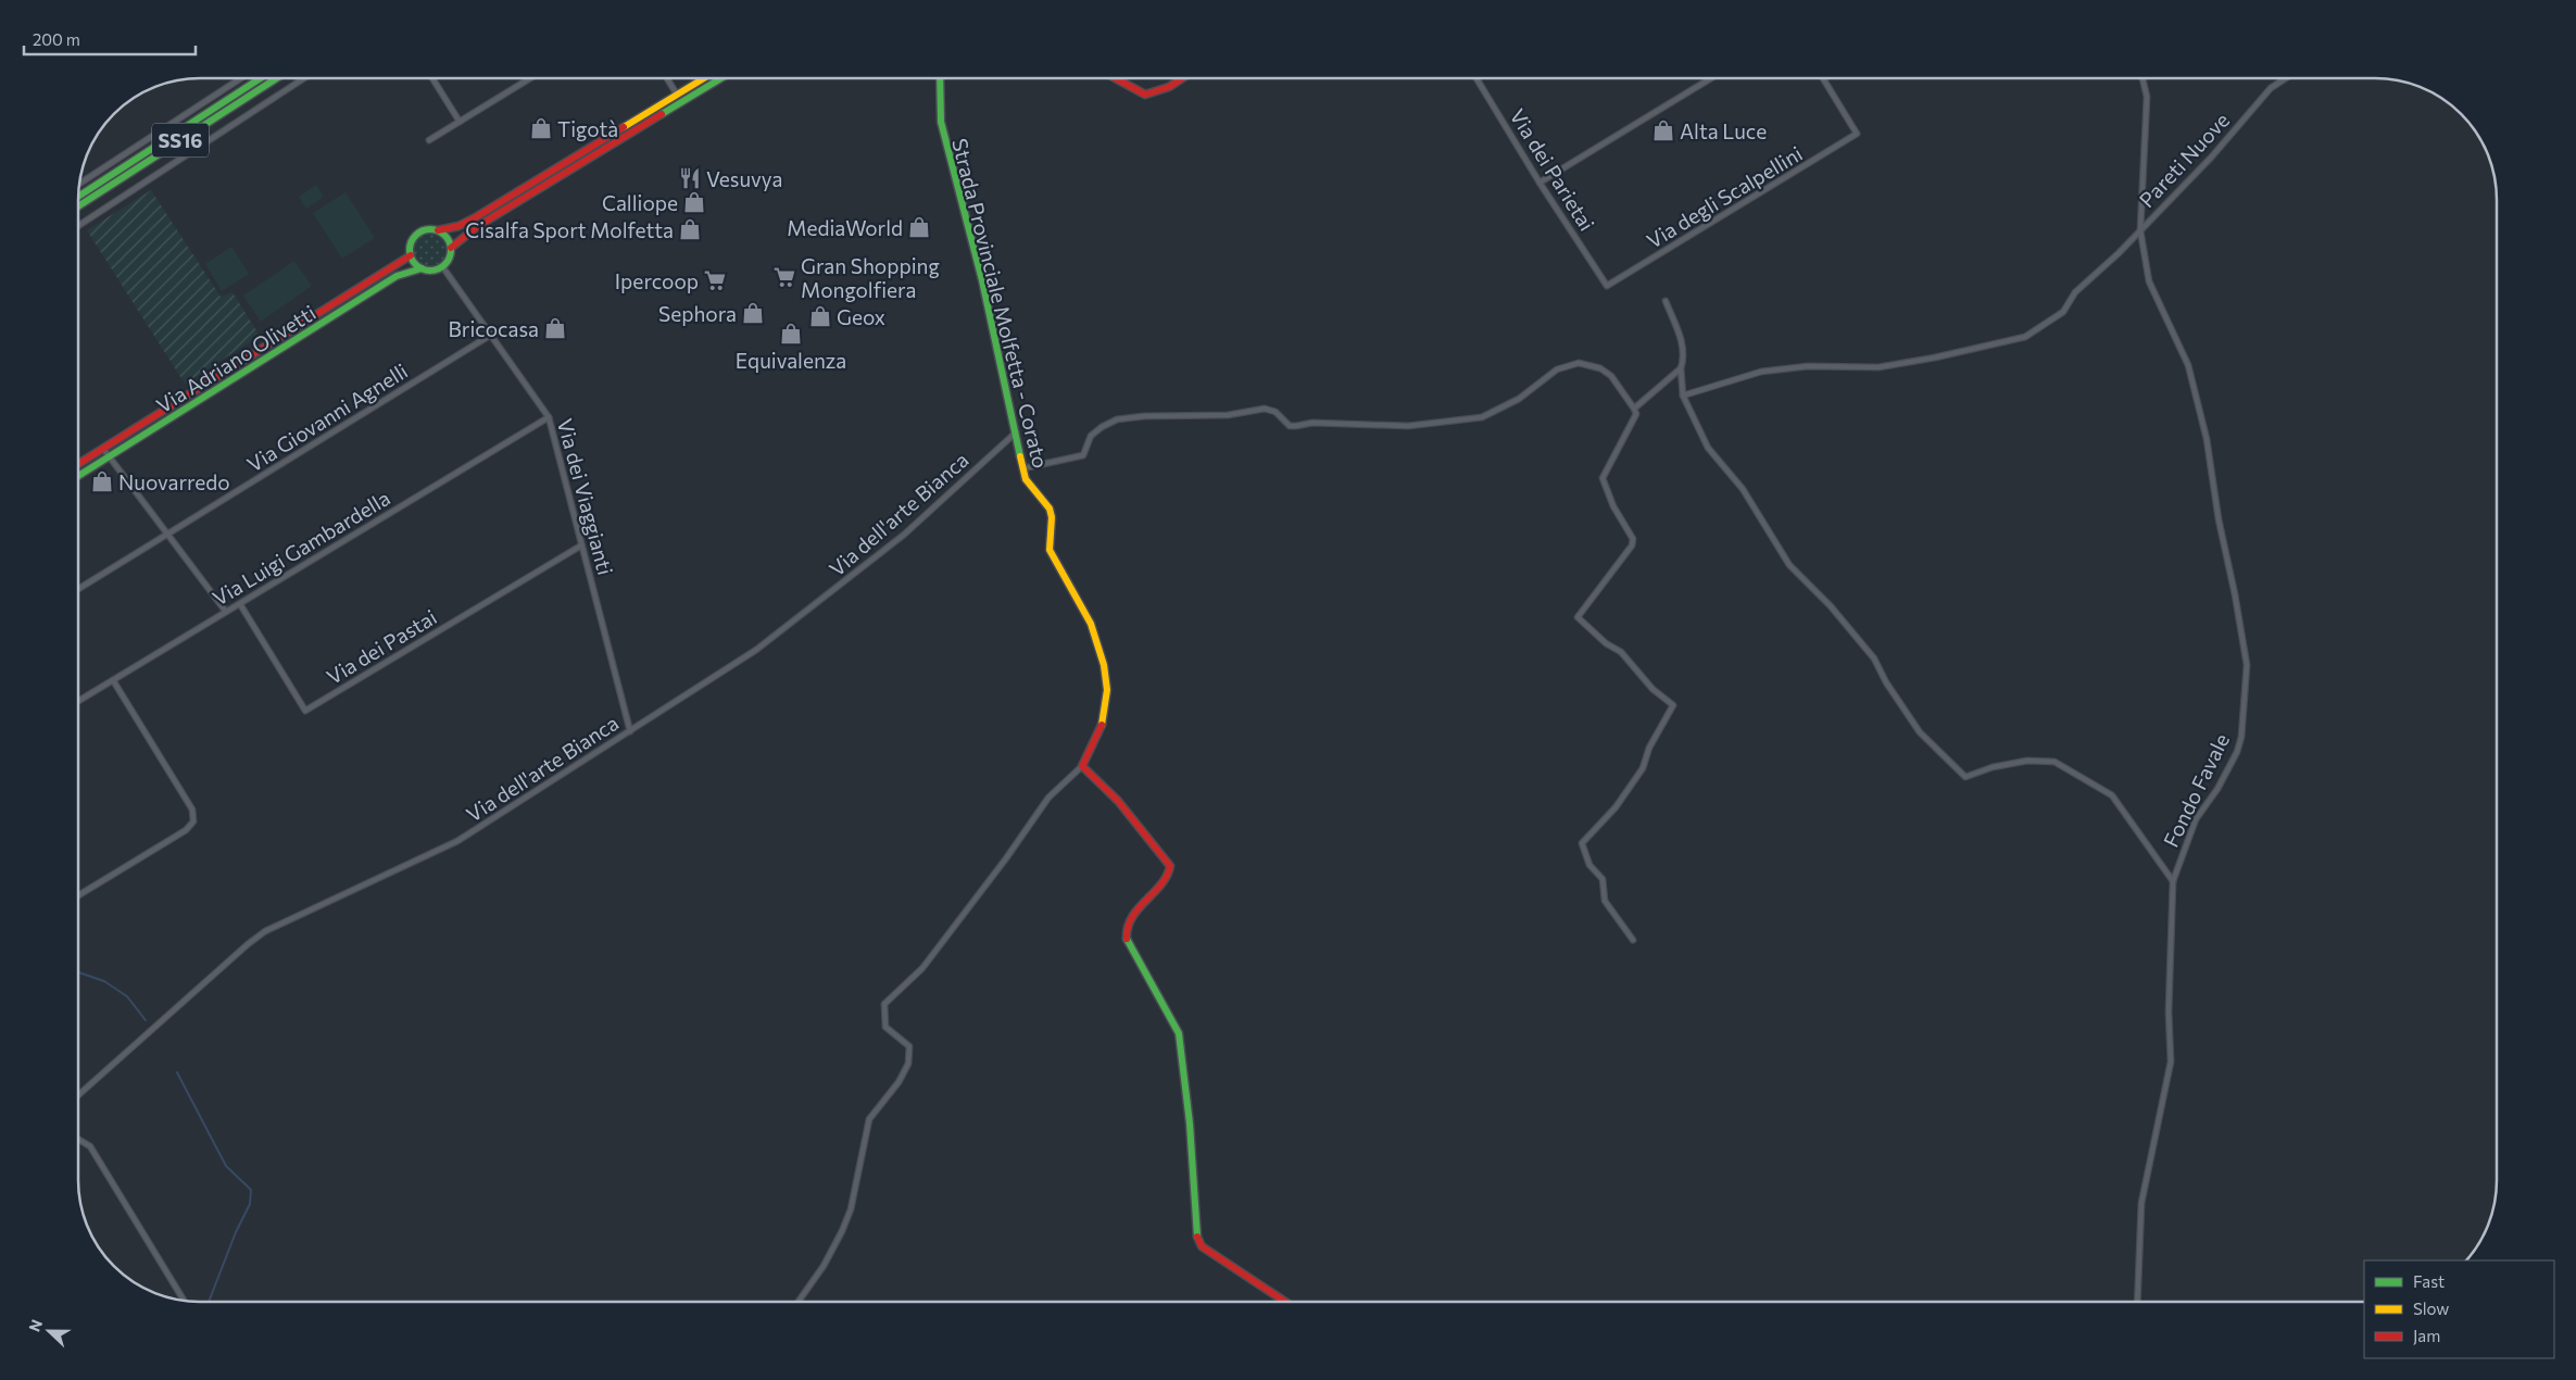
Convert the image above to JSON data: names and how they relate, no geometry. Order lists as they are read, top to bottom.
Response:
{
  "streets": {
    "main road": ["SS16", "Strada Provinciale Molfetta - Corato", "Via Adriano Olivetti"],
    "street": [
      "Pareti Nuove",
      "Via dei Parietai",
      "Via degli Scalpellini",
      "Via Giovanni Agnelli",
      "Via dei Viaggianti",
      "Via dell'arte Bianca",
      "Via Luigi Gambardella",
      "Via dei Pastai",
      "Fondo Favale"
    ]
  },
  "crossings": [
    ["Pareti Nuove", "Fondo Favale"],
    ["Via dei Parietai", "Via degli Scalpellini"],
    ["Strada Provinciale Molfetta - Corato", "Via dell'arte Bianca"],
    ["Via Adriano Olivetti", "Via dei Viaggianti"],
    ["Via Giovanni Agnelli", "Via dei Viaggianti"],
    ["Via dei Viaggianti", "Via dell'arte Bianca"],
    ["Via dei Viaggianti", "Via Luigi Gambardella"],
    ["Via dei Viaggianti", "Via dei Pastai"],
    ["Via Luigi Gambardella", "Via dei Pastai"]
  ],
  "places": {
    "shop": [
      "Tigotà",
      "Alta Luce",
      "Calliope",
      "MediaWorld",
      "Cisalfa Sport Molfetta",
      "Sephora",
      "Geox",
      "Bricocasa",
      "Equivalenza",
      "Nuovarredo"
    ],
    "restaurant": ["Vesuvya"],
    "supermarket": ["Gran Shopping Mongolfiera", "Ipercoop"]
  },
  "legend": ["Fast", "Slow", "Jam"],
  "scale_bar": "200 m",
  "north": "left"
}
